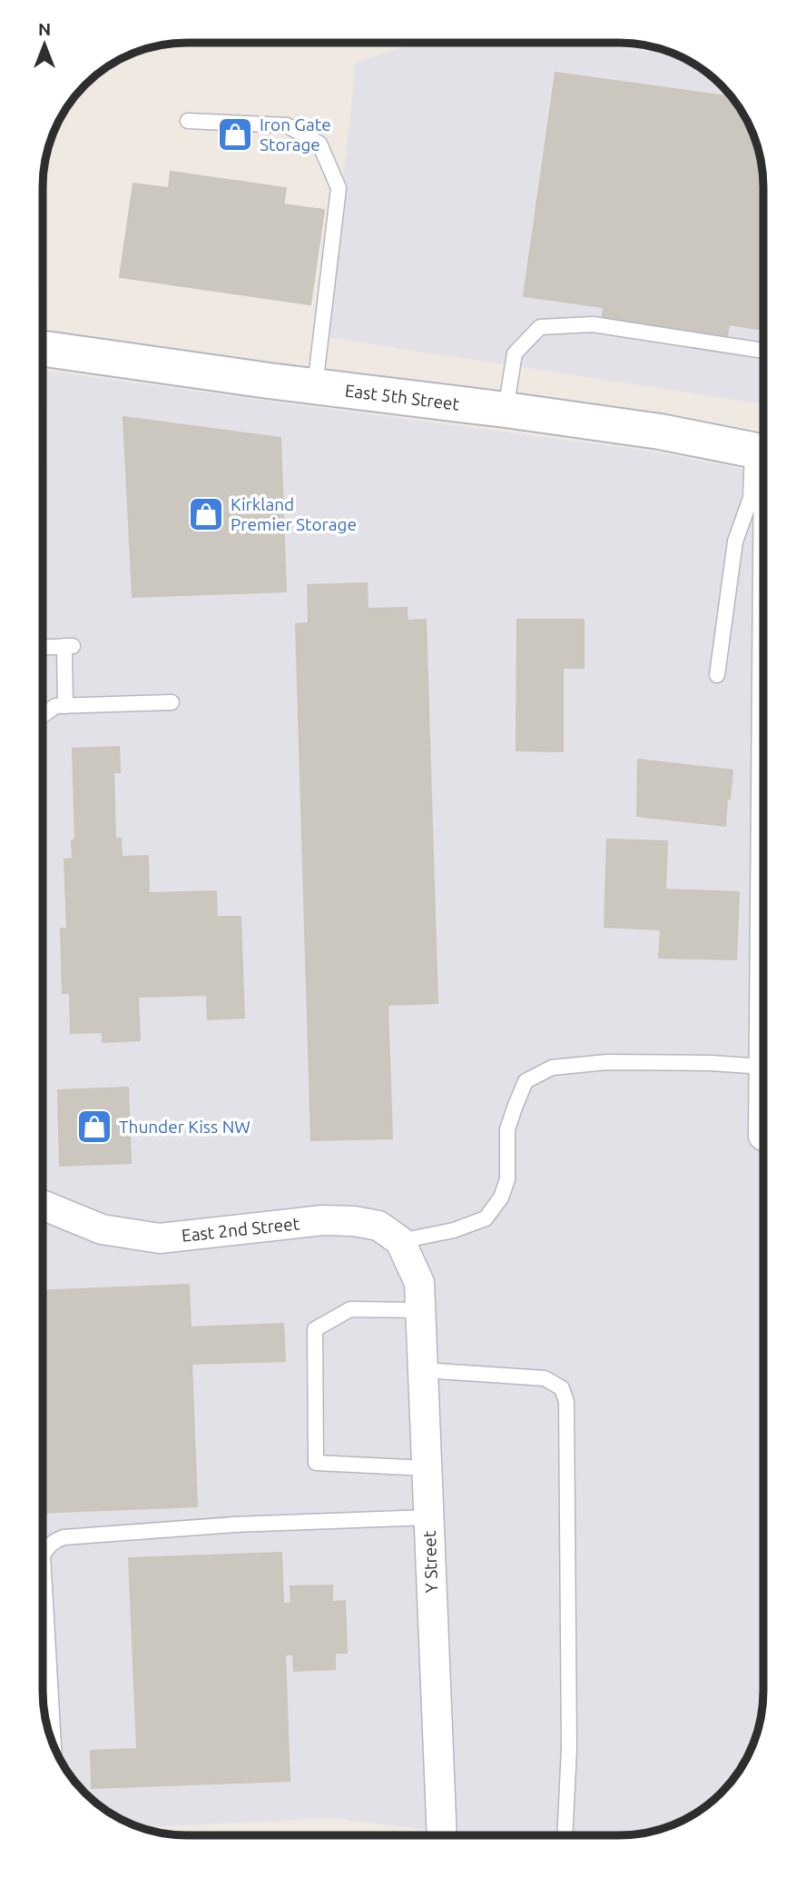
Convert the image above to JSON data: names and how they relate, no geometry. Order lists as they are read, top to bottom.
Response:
{
  "streets": {
    "street": ["East 5th Street", "East 2nd Street", "Y Street"]
  },
  "places": {
    "shop": ["Iron Gate Storage", "Kirkland Premier Storage", "Thunder Kiss NW"]
  },
  "north": "top"
}
